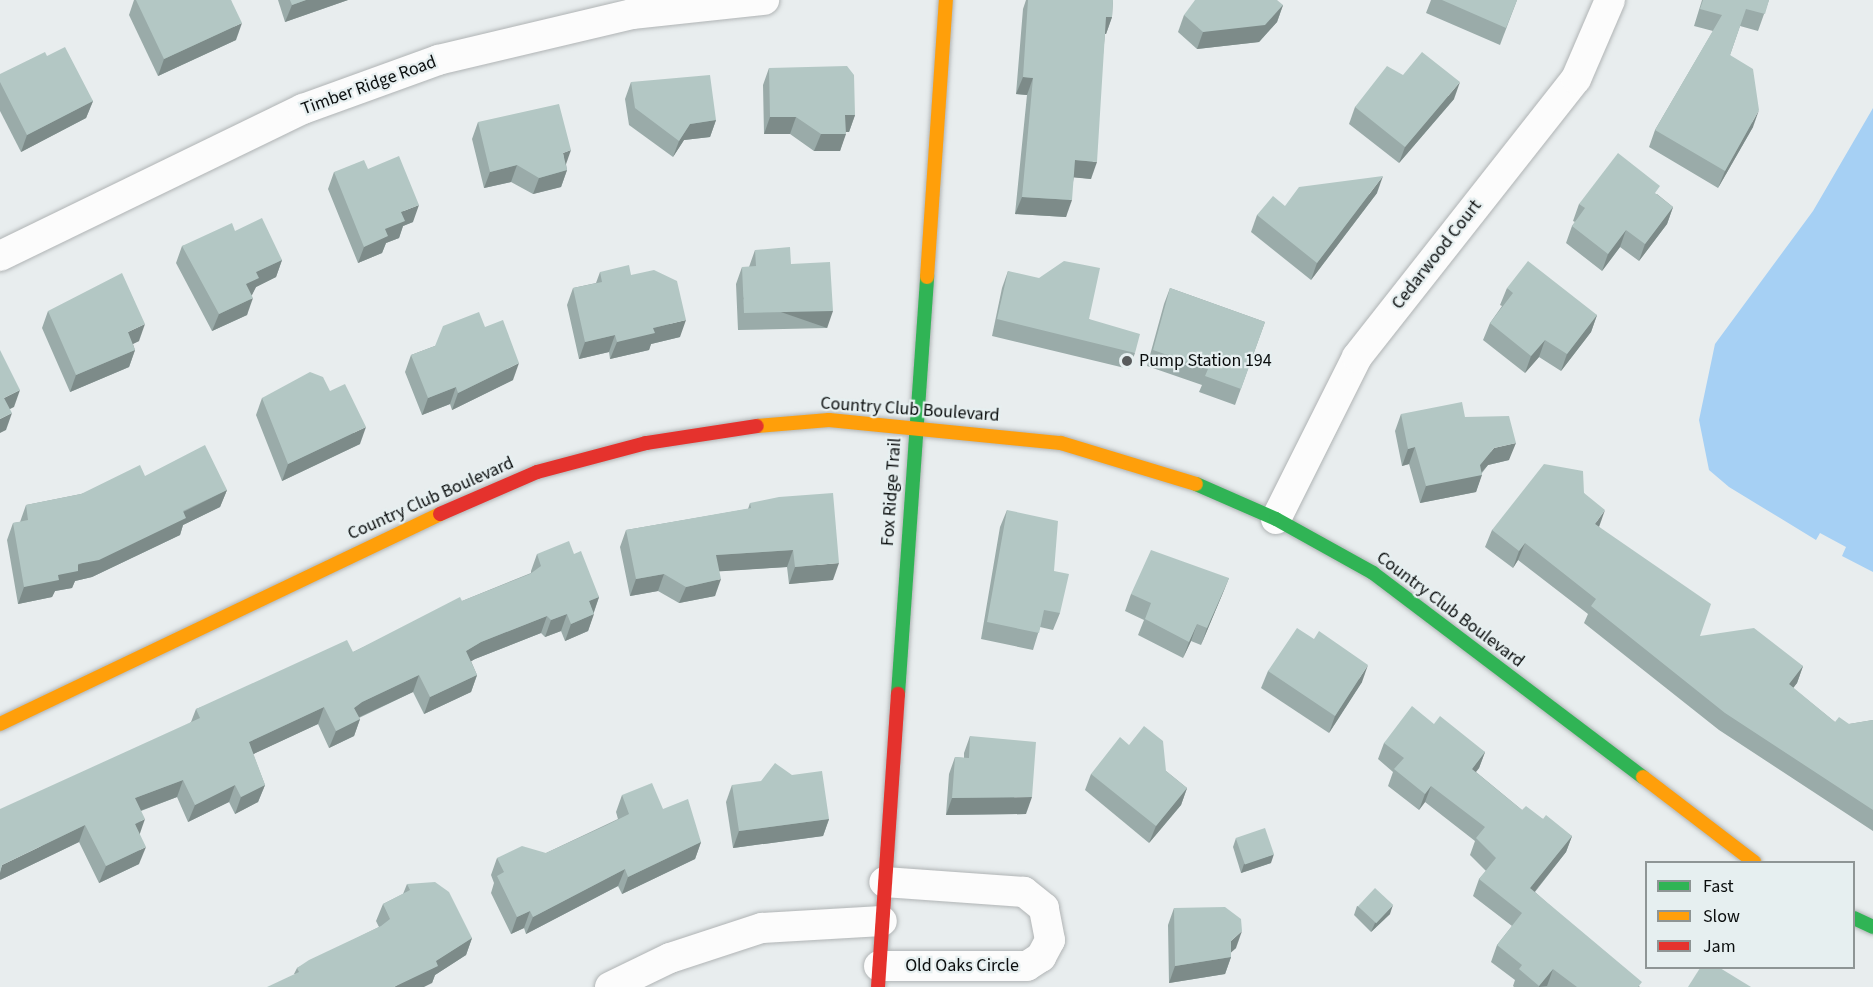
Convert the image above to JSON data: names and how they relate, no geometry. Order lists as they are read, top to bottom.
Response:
{
  "streets": {
    "street": [
      "Timber Ridge Road",
      "Cedarwood Court",
      "Country Club Boulevard",
      "Fox Ridge Trail",
      "Old Oaks Circle"
    ]
  },
  "crossings": [
    ["Cedarwood Court", "Country Club Boulevard"],
    ["Country Club Boulevard", "Fox Ridge Trail"],
    ["Fox Ridge Trail", "Old Oaks Circle"]
  ],
  "places": ["Pump Station 194"],
  "legend": ["Fast", "Slow", "Jam"]
}
